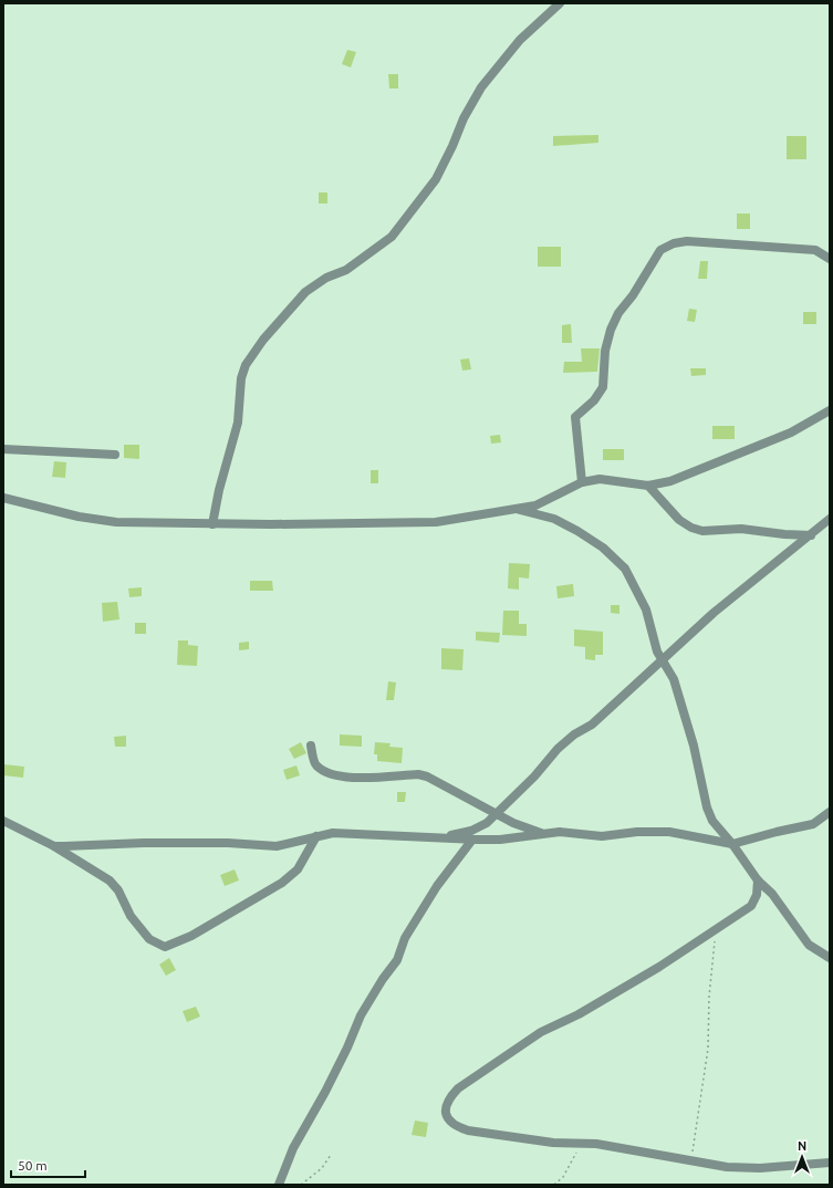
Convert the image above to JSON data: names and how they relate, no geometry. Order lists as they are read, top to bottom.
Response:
{
  "scale_bar": "50 m",
  "north": "top"
}
